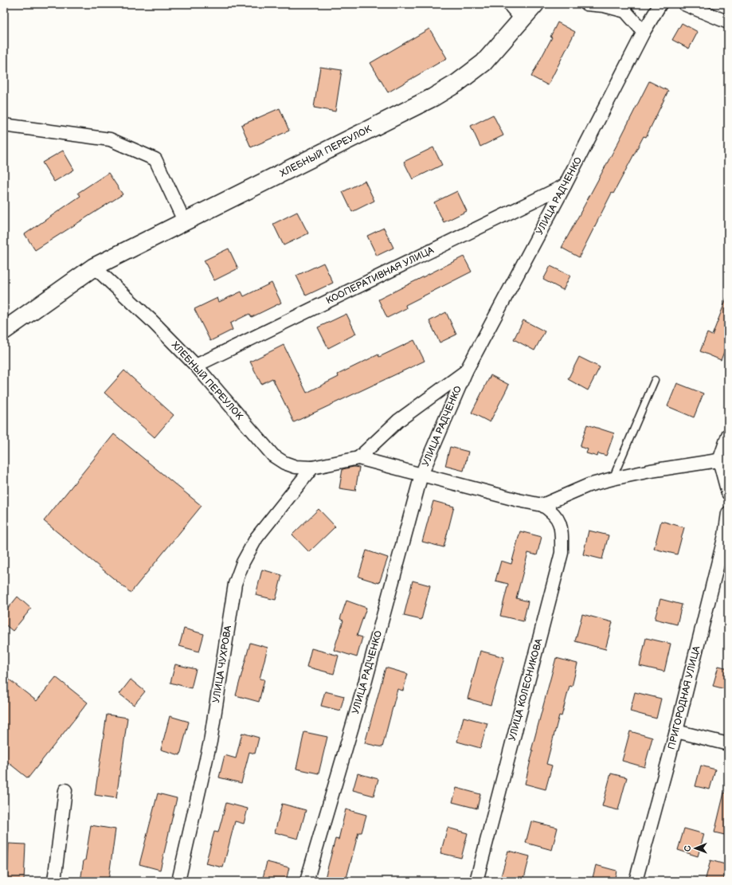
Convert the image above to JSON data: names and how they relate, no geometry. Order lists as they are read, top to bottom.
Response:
{
  "streets": {
    "street": [
      "ХЛЕБНЫЙ ПЕРЕУЛОК",
      "УЛИЦА РАДЧЕНКО",
      "КООПЕРАТИВНАЯ УЛИЦА",
      "УЛИЦА ЧУХРОВА",
      "УЛИЦА КОЛЕСНИКОВА",
      "ПРИГОРОДНАЯ УЛИЦА"
    ]
  },
  "crossings": [
    ["ХЛЕБНЫЙ ПЕРЕУЛОК", "КООПЕРАТИВНАЯ УЛИЦА"],
    ["ХЛЕБНЫЙ ПЕРЕУЛОК", "УЛИЦА ЧУХРОВА"],
    ["УЛИЦА РАДЧЕНКО", "КООПЕРАТИВНАЯ УЛИЦА"]
  ],
  "north": "left"
}
